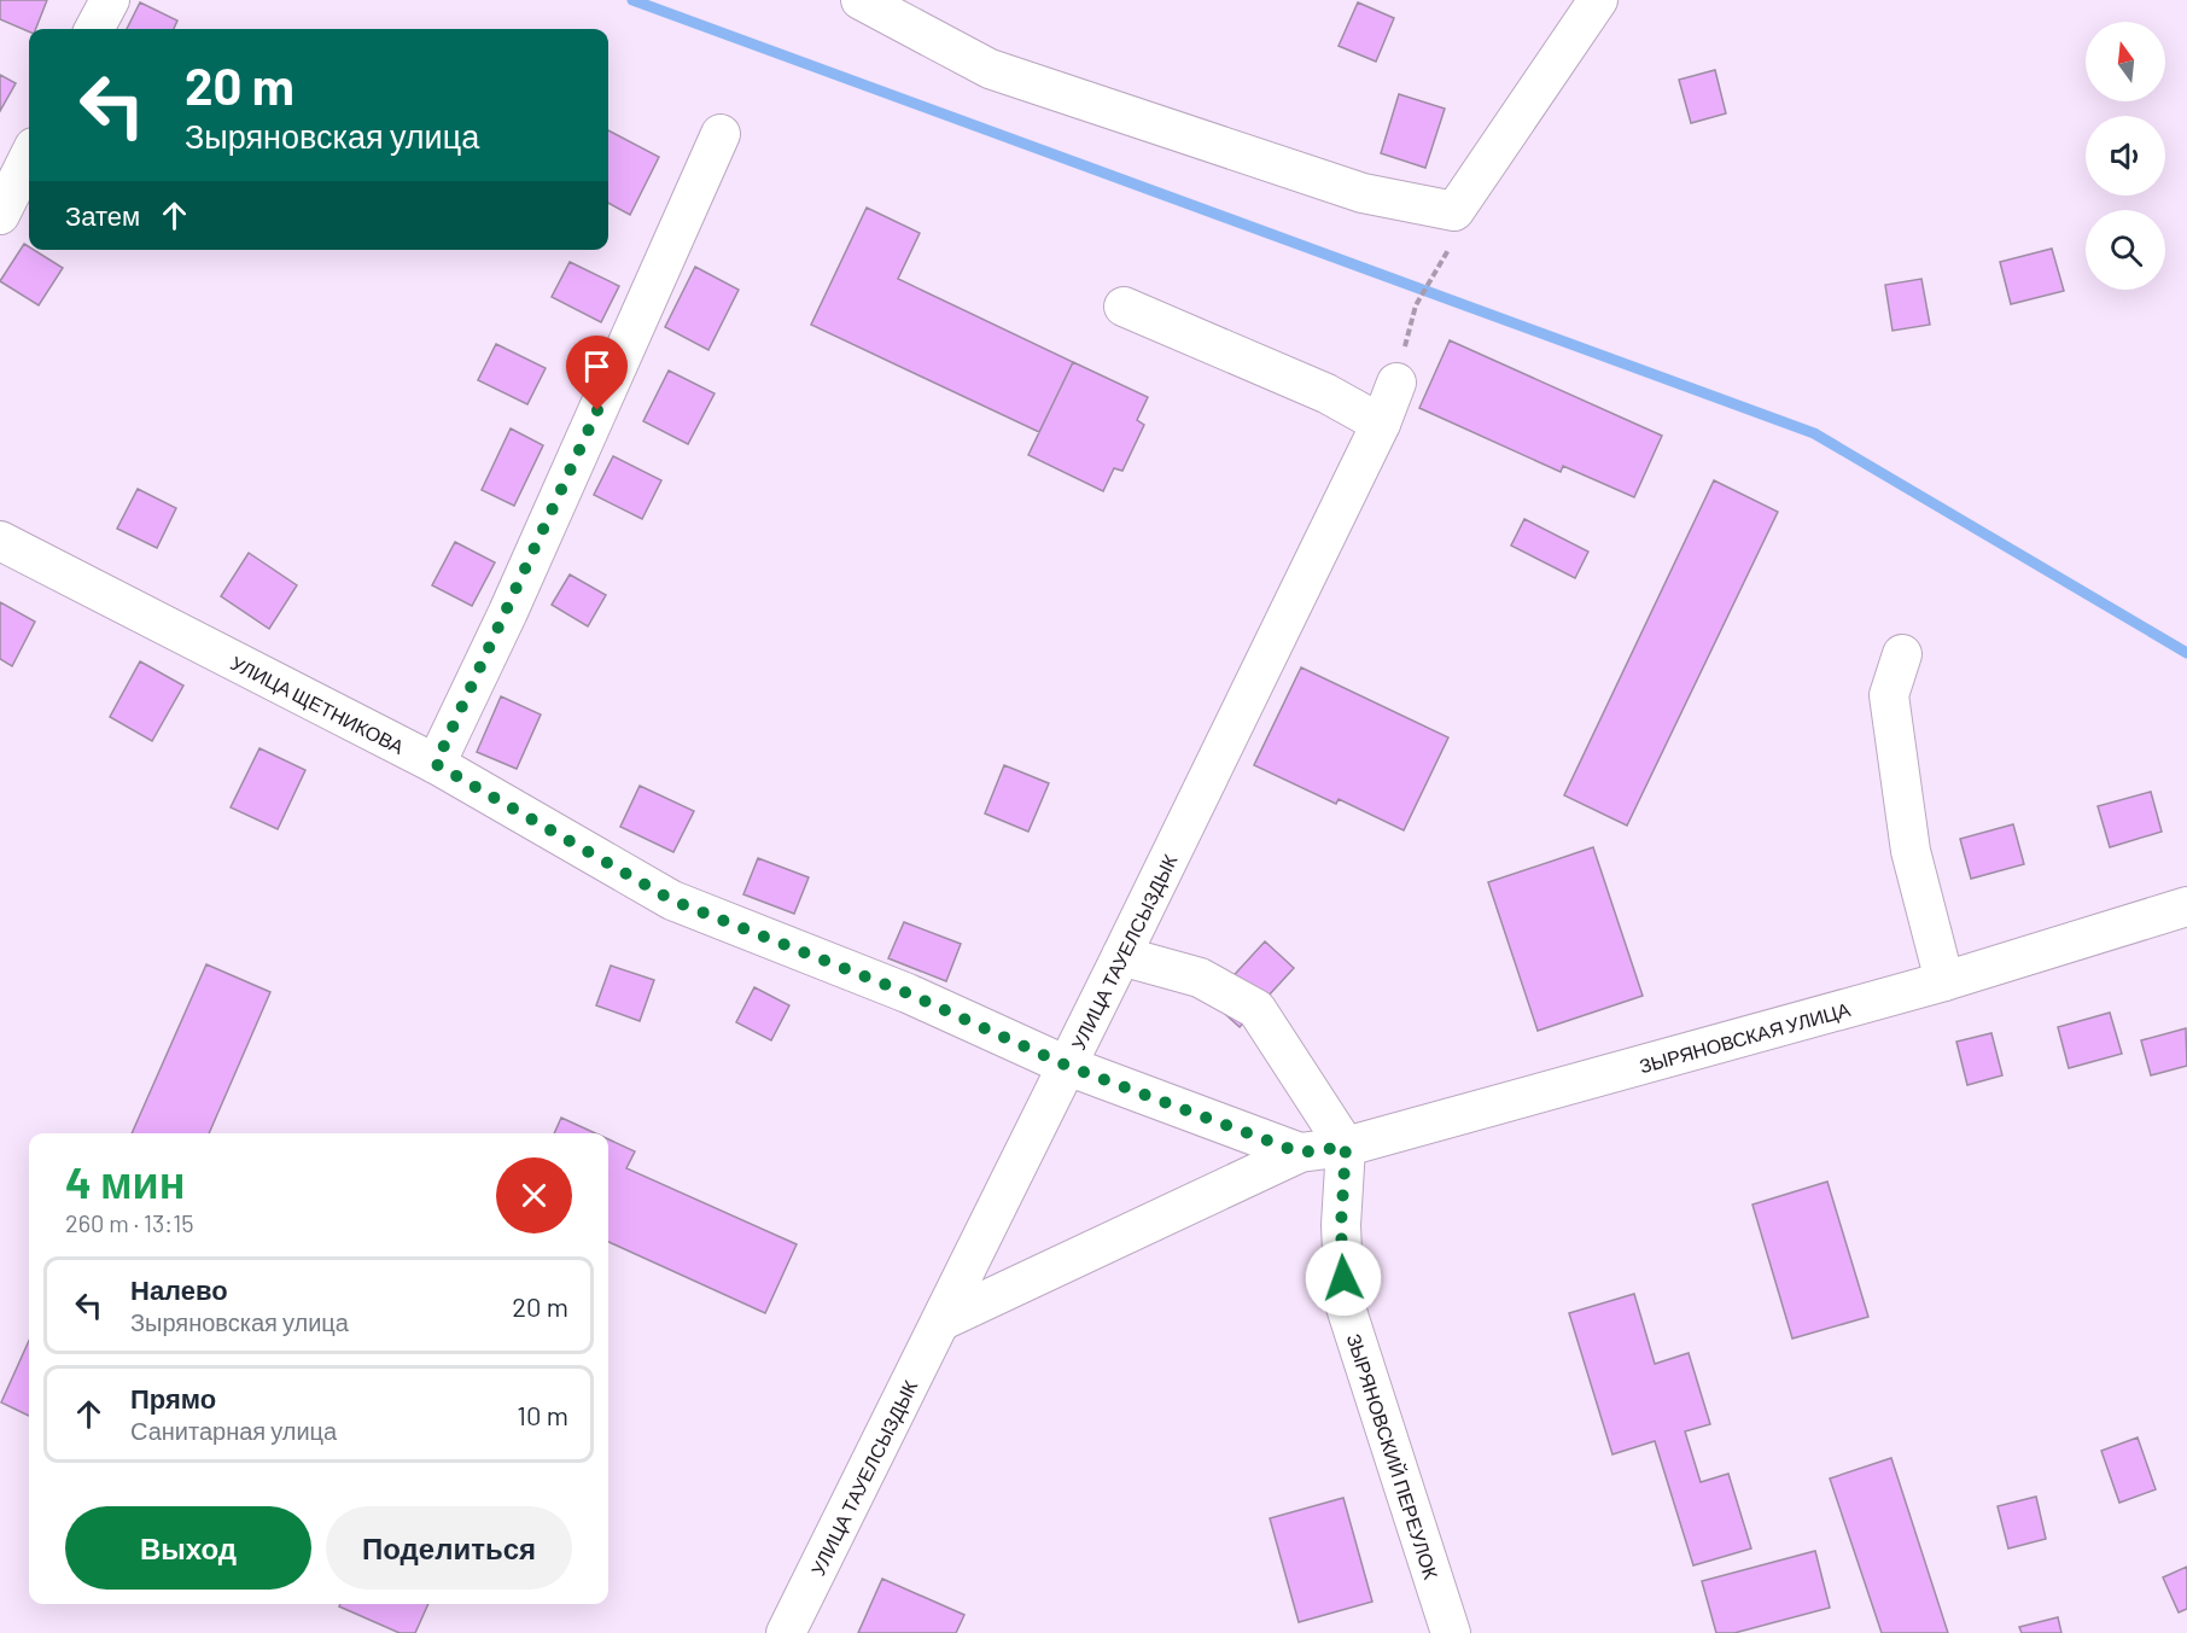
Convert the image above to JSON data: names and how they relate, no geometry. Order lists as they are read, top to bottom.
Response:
{
  "streets": {
    "street": [
      "УЛИЦА ЩЕТНИКОВА",
      "УЛИЦА ТАУЕЛСЫЗДЫК",
      "ЗЫРЯНОВСКАЯ УЛИЦА",
      "ЗЫРЯНОВСКИЙ ПЕРЕУЛОК"
    ]
  },
  "crossings": [
    ["УЛИЦА ЩЕТНИКОВА", "УЛИЦА ТАУЕЛСЫЗДЫК"],
    ["УЛИЦА ЩЕТНИКОВА", "ЗЫРЯНОВСКАЯ УЛИЦА"],
    ["ЗЫРЯНОВСКАЯ УЛИЦА", "ЗЫРЯНОВСКИЙ ПЕРЕУЛОК"]
  ],
  "north": "top",
  "page": {
    "turn": ["20 m", "Зыряновская улица"],
    "then": "Затем",
    "heading": ["4 мин", "260 m · 13:15"],
    "list": [
      {
        "name": "Налево",
        "note": "Зыряновская улица",
        "value": "20 m"
      },
      {
        "name": "Прямо",
        "note": "Санитарная улица",
        "value": "10 m"
      }
    ],
    "buttons": ["Выход", "Поделиться"]
  }
}
